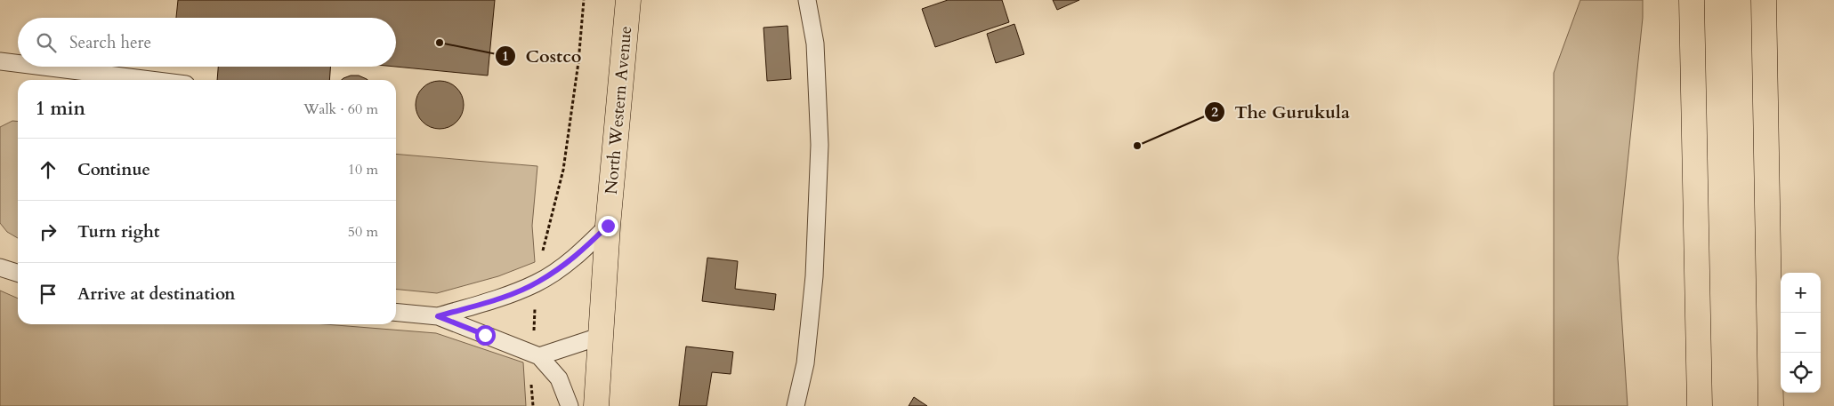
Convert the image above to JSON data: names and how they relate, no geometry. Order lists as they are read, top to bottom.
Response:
{
  "streets": {
    "highway": ["North Western Avenue"]
  },
  "places": ["Costco", "The Gurukula"],
  "page": {
    "search": "Search here",
    "heading": ["1 min", "Walk · 60 m"],
    "list": [
      ["Continue", "10 m"],
      ["Turn right", "50 m"],
      "Arrive at destination"
    ],
    "map_buttons": ["+", "−"]
  }
}
